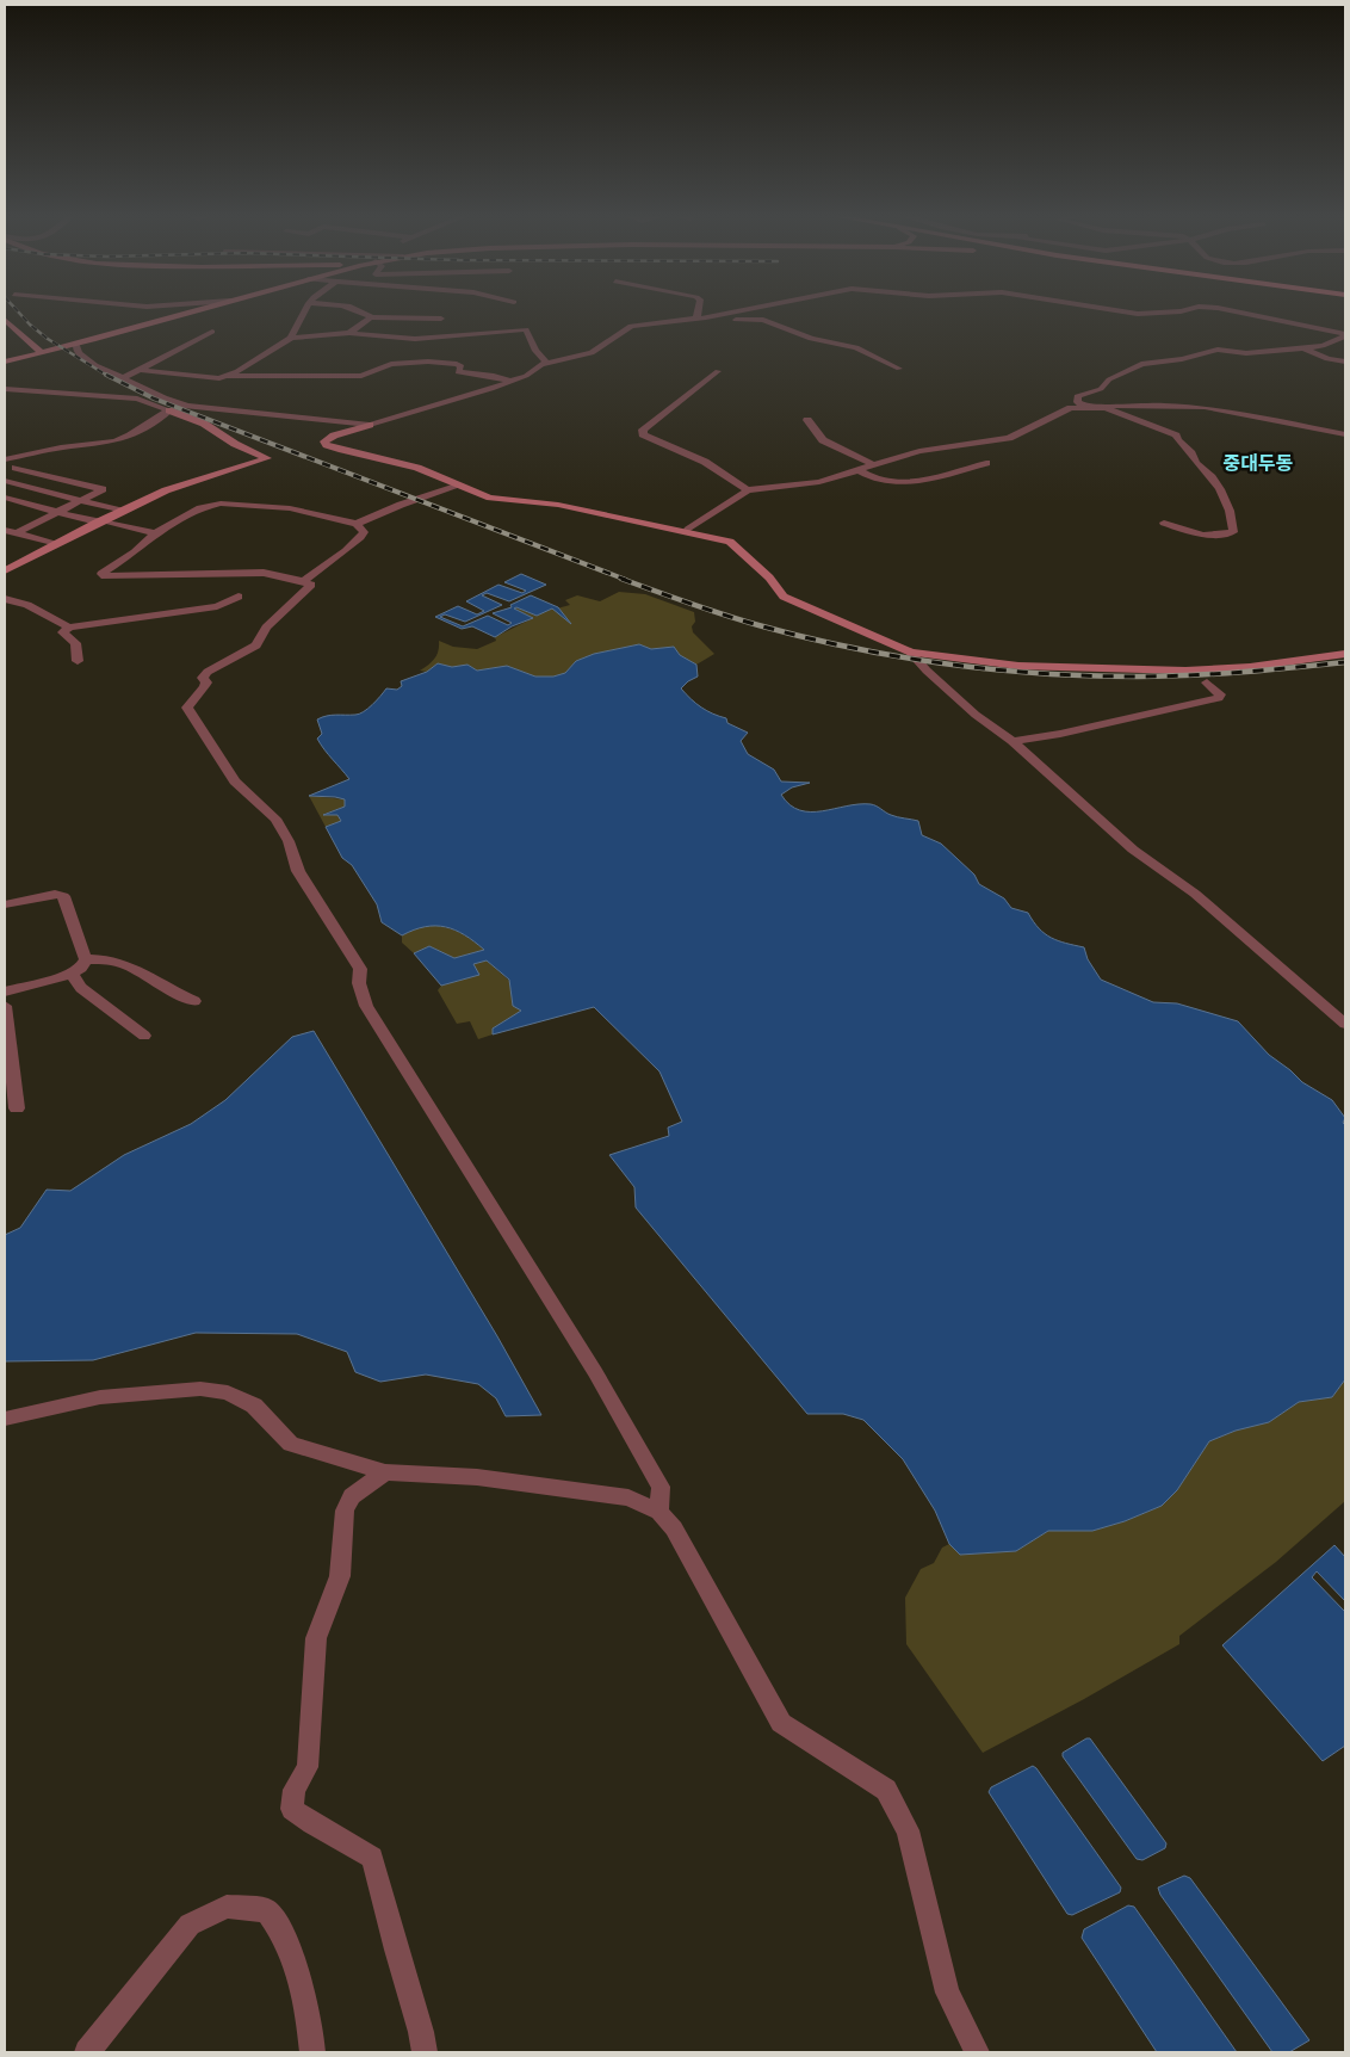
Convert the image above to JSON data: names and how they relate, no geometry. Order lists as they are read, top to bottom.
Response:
{
  "districts": ["중대두동"]
}
